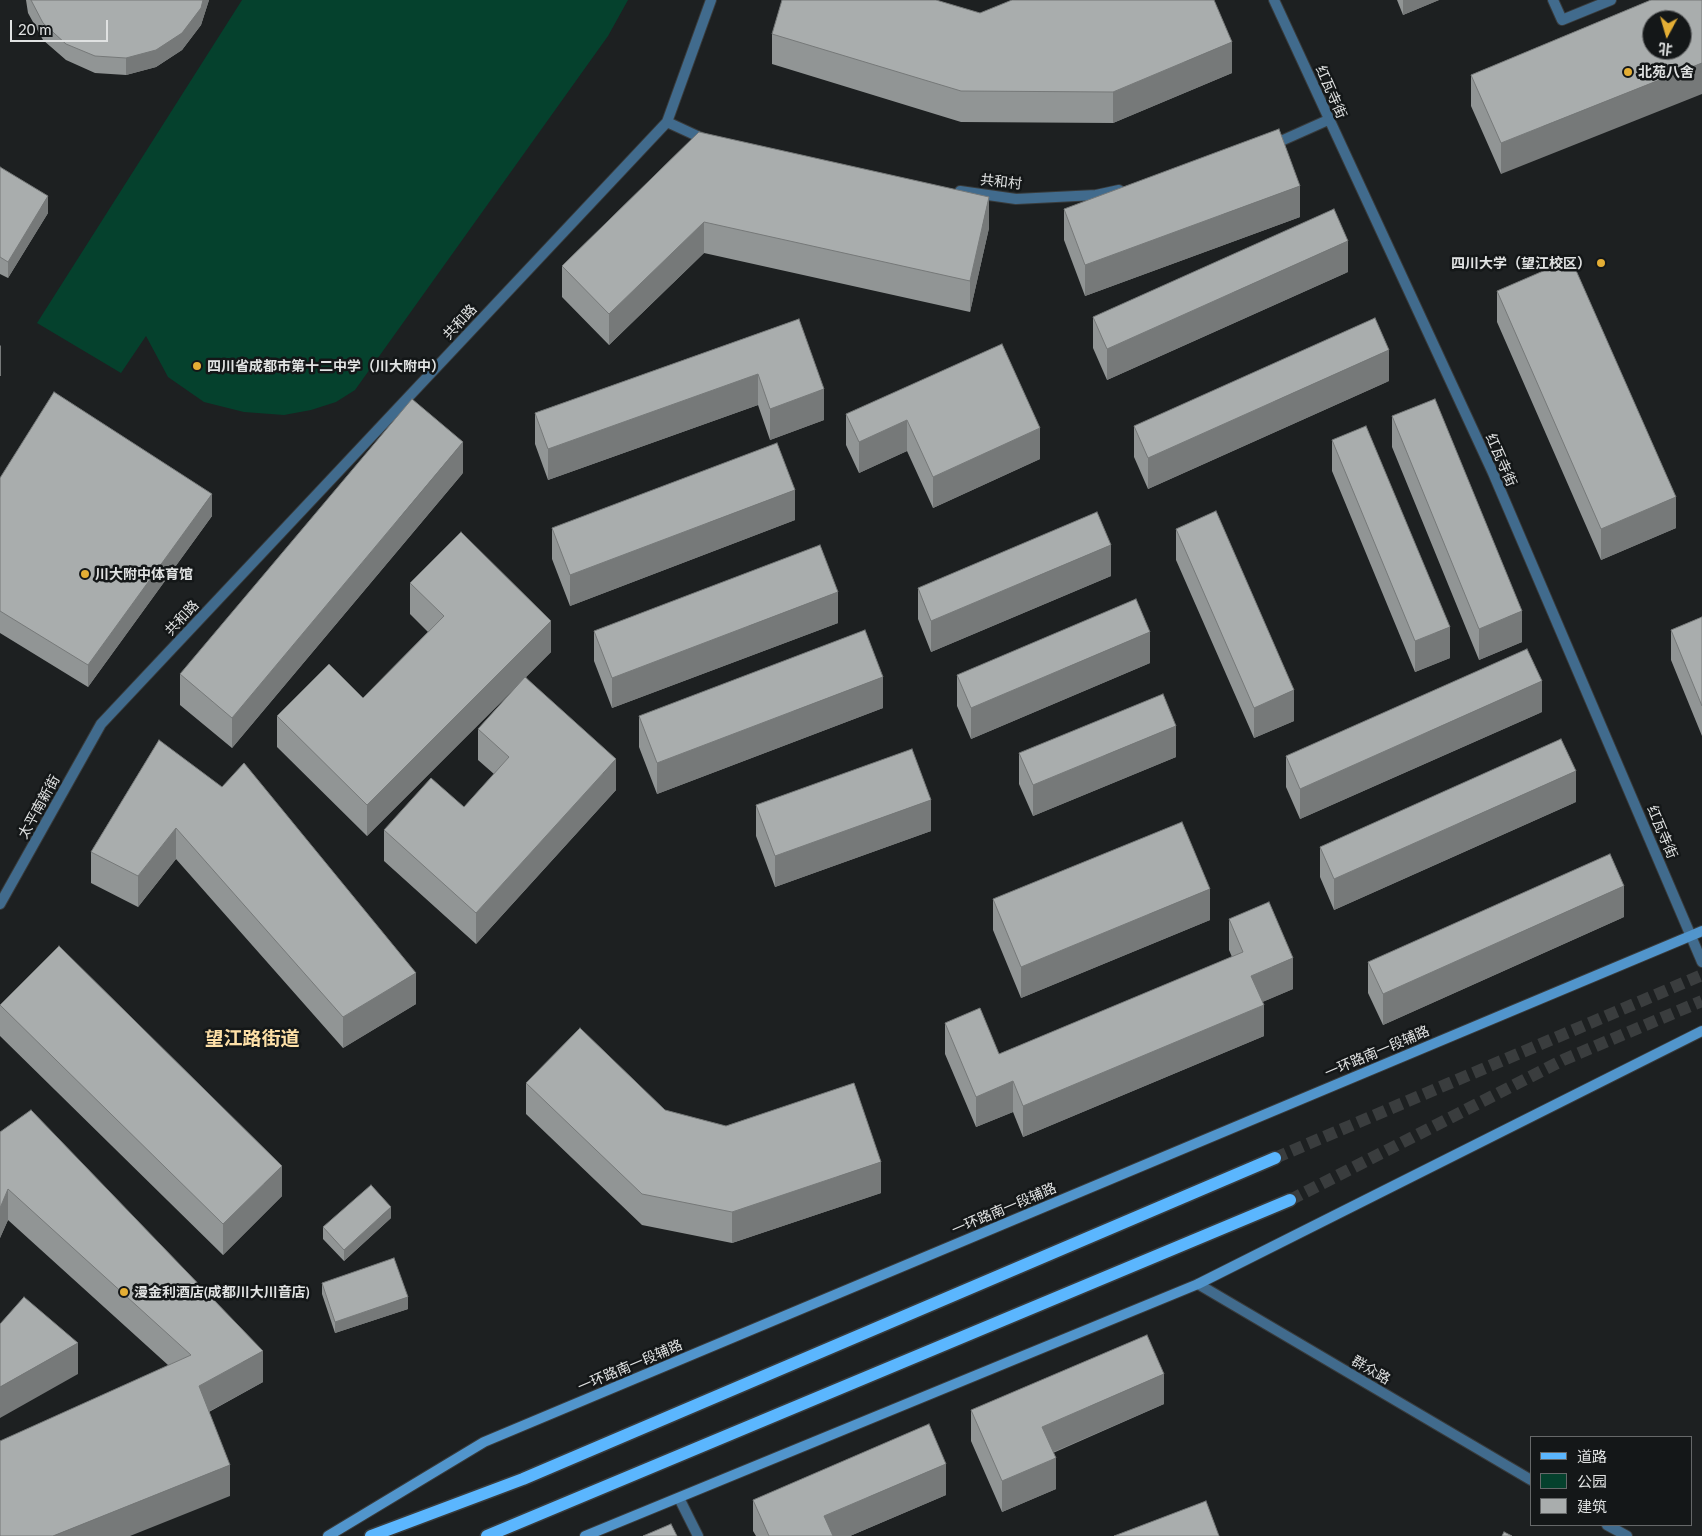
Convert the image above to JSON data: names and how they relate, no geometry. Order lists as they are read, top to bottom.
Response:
{
  "streets": {
    "main road": ["一环路南一段辅路"],
    "street": [
      "红瓦寺街",
      "共和村",
      "共和路",
      "太平南新街",
      "群众路"
    ]
  },
  "crossings": [
    ["红瓦寺街", "一环路南一段辅路"],
    ["共和路", "太平南新街"]
  ],
  "districts": ["望江路街道"],
  "places": [
    "北苑八舍",
    "四川大学（望江校区）",
    "四川省成都市第十二中学（川大附中）",
    "川大附中体育馆",
    "漫金利酒店(成都川大川音店)"
  ],
  "legend": ["道路", "公园", "建筑"],
  "scale_bar": "20 m",
  "north": "bottom"
}
